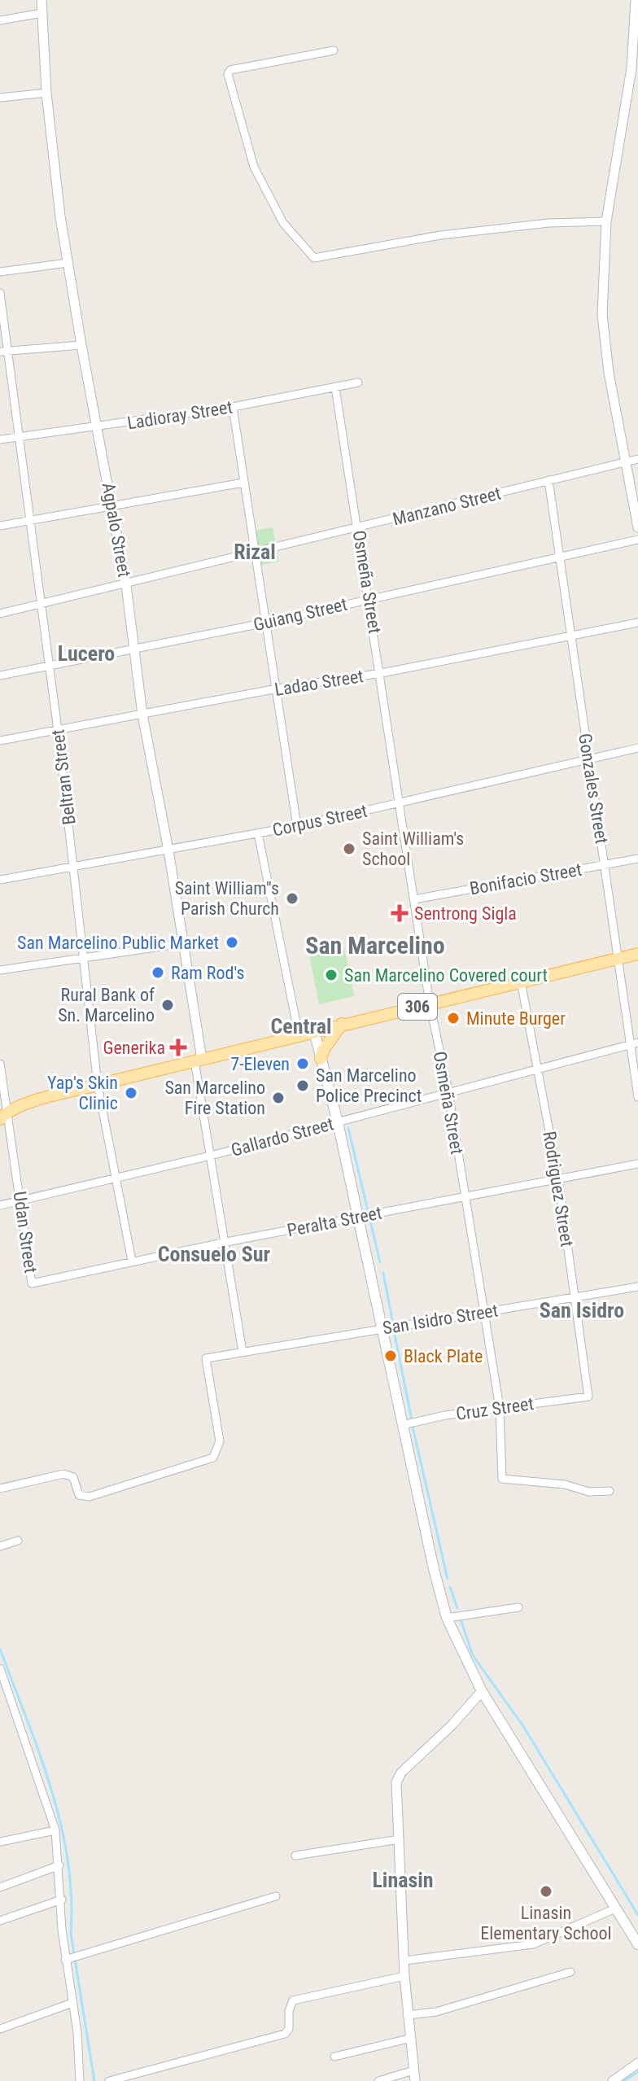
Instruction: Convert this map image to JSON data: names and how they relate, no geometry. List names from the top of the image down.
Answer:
{
  "streets": {
    "main road": ["306"],
    "street": [
      "Ladioray Street",
      "Manzano Street",
      "Agpalo Street",
      "Osmeña Street",
      "Guiang Street",
      "Ladao Street",
      "Beltran Street",
      "Gonzales Street",
      "Corpus Street",
      "Bonifacio Street",
      "Gallardo Street",
      "Rodriguez Street",
      "Peralta Street",
      "Udan Street",
      "San Isidro Street",
      "Cruz Street"
    ]
  },
  "crossings": [
    ["Ladioray Street", "Agpalo Street"],
    ["Ladioray Street", "Osmeña Street"],
    ["Ladioray Street", "Beltran Street"],
    ["Manzano Street", "Agpalo Street"],
    ["Manzano Street", "Osmeña Street"],
    ["Manzano Street", "Beltran Street"],
    ["Manzano Street", "Gonzales Street"],
    ["Agpalo Street", "Guiang Street"],
    ["Agpalo Street", "Ladao Street"],
    ["Agpalo Street", "Corpus Street"],
    ["Agpalo Street", "306"],
    ["Agpalo Street", "Gallardo Street"],
    ["Agpalo Street", "Peralta Street"],
    ["Agpalo Street", "San Isidro Street"],
    ["Osmeña Street", "Guiang Street"],
    ["Osmeña Street", "Ladao Street"],
    ["Osmeña Street", "Corpus Street"],
    ["Osmeña Street", "Bonifacio Street"],
    ["Osmeña Street", "306"],
    ["Osmeña Street", "Gallardo Street"],
    ["Osmeña Street", "Peralta Street"],
    ["Osmeña Street", "San Isidro Street"],
    ["Osmeña Street", "Cruz Street"],
    ["Guiang Street", "Beltran Street"],
    ["Guiang Street", "Gonzales Street"],
    ["Ladao Street", "Beltran Street"],
    ["Ladao Street", "Gonzales Street"],
    ["Beltran Street", "Corpus Street"],
    ["Beltran Street", "306"],
    ["Beltran Street", "Gallardo Street"],
    ["Beltran Street", "Peralta Street"],
    ["Gonzales Street", "Corpus Street"],
    ["Gonzales Street", "Bonifacio Street"],
    ["Gonzales Street", "306"],
    ["Gonzales Street", "Gallardo Street"],
    ["306", "Rodriguez Street"],
    ["306", "Udan Street"],
    ["Gallardo Street", "Rodriguez Street"],
    ["Gallardo Street", "Udan Street"],
    ["Rodriguez Street", "Peralta Street"],
    ["Rodriguez Street", "San Isidro Street"],
    ["Rodriguez Street", "Cruz Street"],
    ["Peralta Street", "Udan Street"]
  ],
  "districts": [
    "Rizal",
    "Lucero",
    "San Marcelino",
    "Central",
    "Consuelo Sur",
    "San Isidro",
    "Linasin"
  ],
  "places": {
    "other": [
      "Saint William's School",
      "Saint William\"s Parish Church",
      "San Marcelino Public Market",
      "Ram Rod's",
      "San Marcelino Covered court",
      "Rural Bank of Sn. Marcelino",
      "Minute Burger",
      "7-Eleven",
      "San Marcelino Police Precinct",
      "Yap's Skin Clinic",
      "San Marcelino Fire Station",
      "Black Plate",
      "Linasin Elementary School"
    ],
    "health": ["Sentrong Sigla", "Generika"]
  }
}
